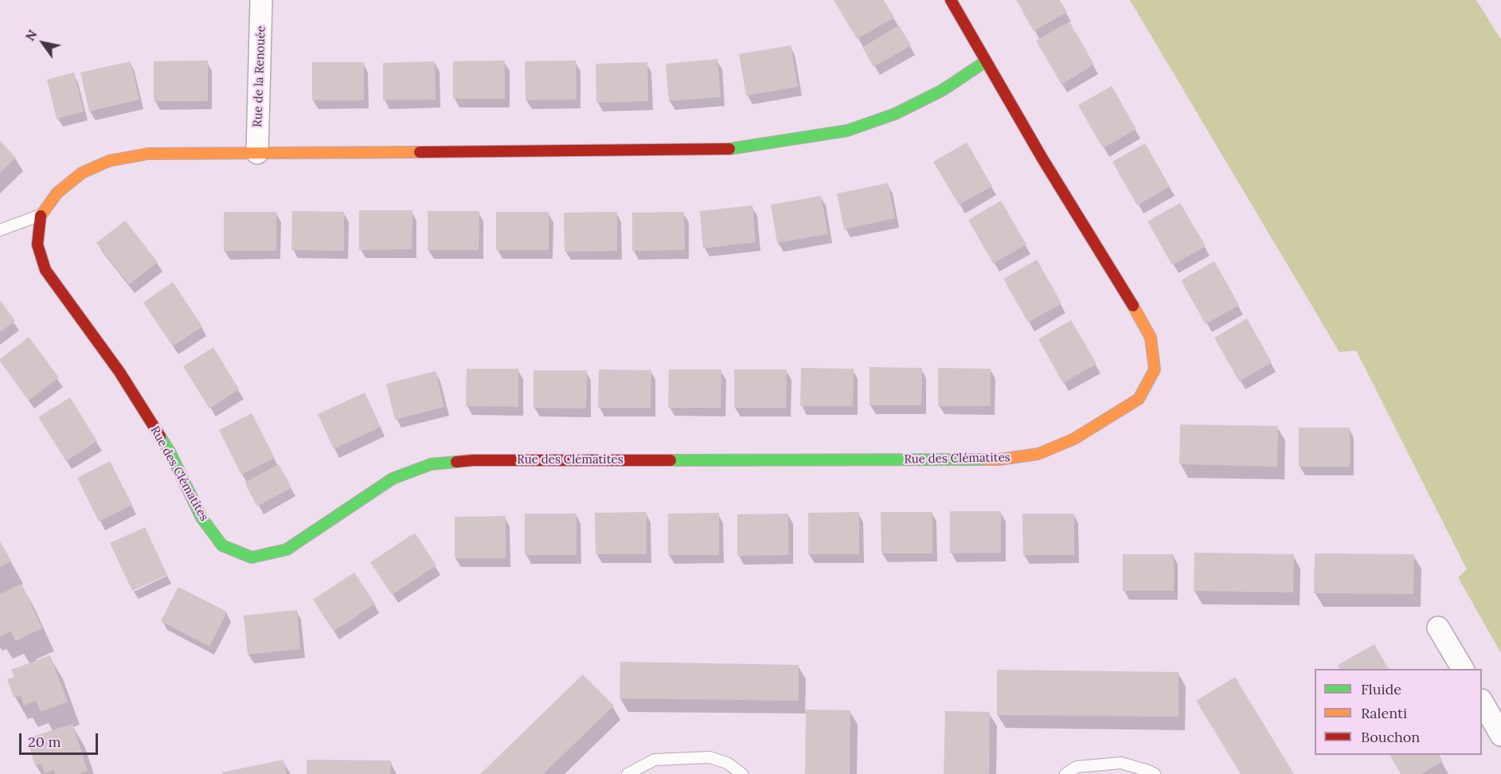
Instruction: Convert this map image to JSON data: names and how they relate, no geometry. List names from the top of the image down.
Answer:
{
  "streets": {
    "street": ["Rue de la Renouée", "Rue des Clématites"]
  },
  "legend": ["Fluide", "Ralenti", "Bouchon"],
  "scale_bar": "20 m",
  "north": "top left"
}
